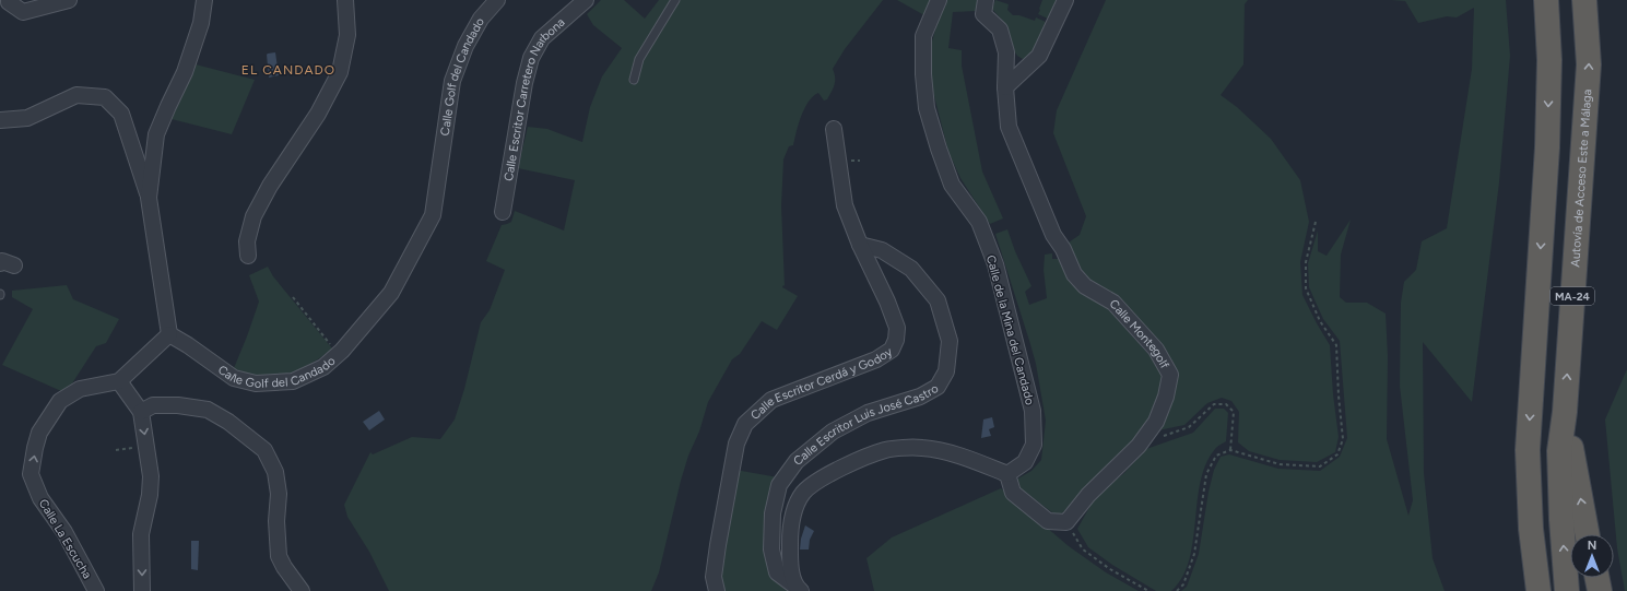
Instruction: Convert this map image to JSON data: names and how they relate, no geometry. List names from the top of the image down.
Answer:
{
  "streets": {
    "highway": ["Autovía de Acceso Este a Málaga", "MA-24"],
    "street": [
      "Calle Golf del Candado",
      "Calle Escritor Carretero Narbona",
      "Calle de la Mina del Candado",
      "Calle Montegolf",
      "Calle Escritor Cerdá y Godoy",
      "Calle Escritor Luis José Castro",
      "Calle La Escucha"
    ]
  },
  "crossings": [
    ["Calle Escritor Cerdá y Godoy", "Calle Escritor Luis José Castro"]
  ],
  "districts": ["EL CANDADO"],
  "north": "top"
}
